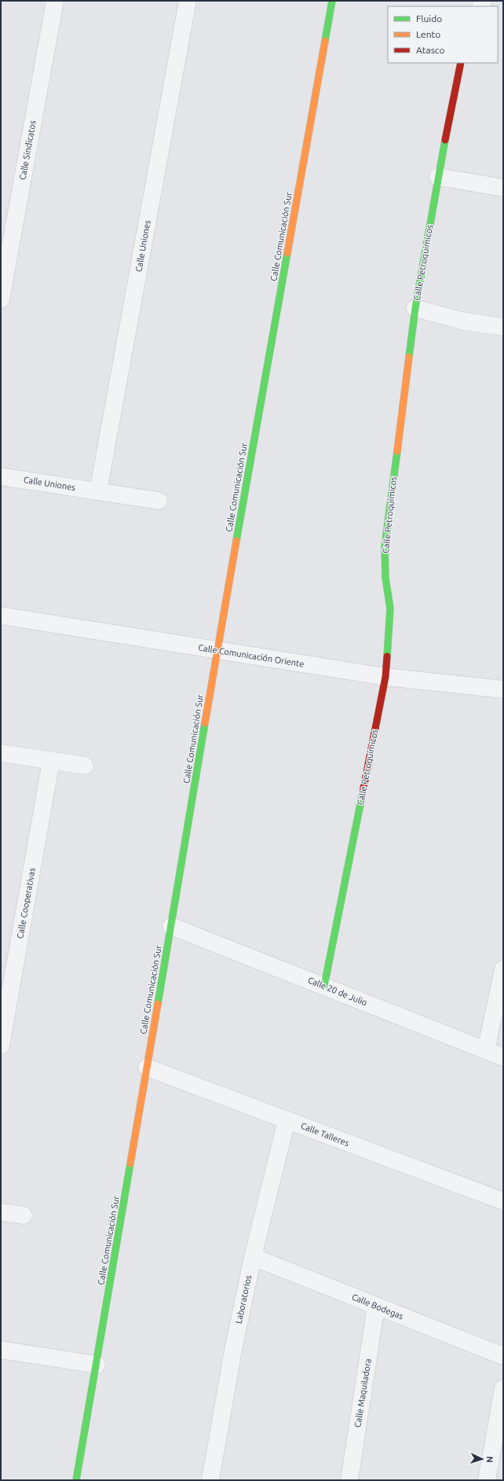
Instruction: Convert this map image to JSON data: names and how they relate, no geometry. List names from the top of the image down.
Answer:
{
  "streets": {
    "street": [
      "Calle Sindicatos",
      "Calle Comunicación Sur",
      "Calle Uniones",
      "Calle Petroquímicos",
      "Calle Comunicación Oriente",
      "Calle Cooperativas",
      "Calle 20 de Julio",
      "Calle Talleres",
      "Laboratorios",
      "Calle Bodegas",
      "Calle Maquiladora"
    ]
  },
  "crossings": [
    ["Calle Comunicación Sur", "Calle Comunicación Oriente"],
    ["Calle Comunicación Sur", "Calle 20 de Julio"],
    ["Calle Comunicación Sur", "Calle Talleres"],
    ["Calle Petroquímicos", "Calle Comunicación Oriente"],
    ["Calle Petroquímicos", "Calle 20 de Julio"],
    ["Calle Talleres", "Laboratorios"],
    ["Laboratorios", "Calle Bodegas"],
    ["Calle Bodegas", "Calle Maquiladora"]
  ],
  "legend": ["Fluido", "Lento", "Atasco"],
  "north": "right"
}
